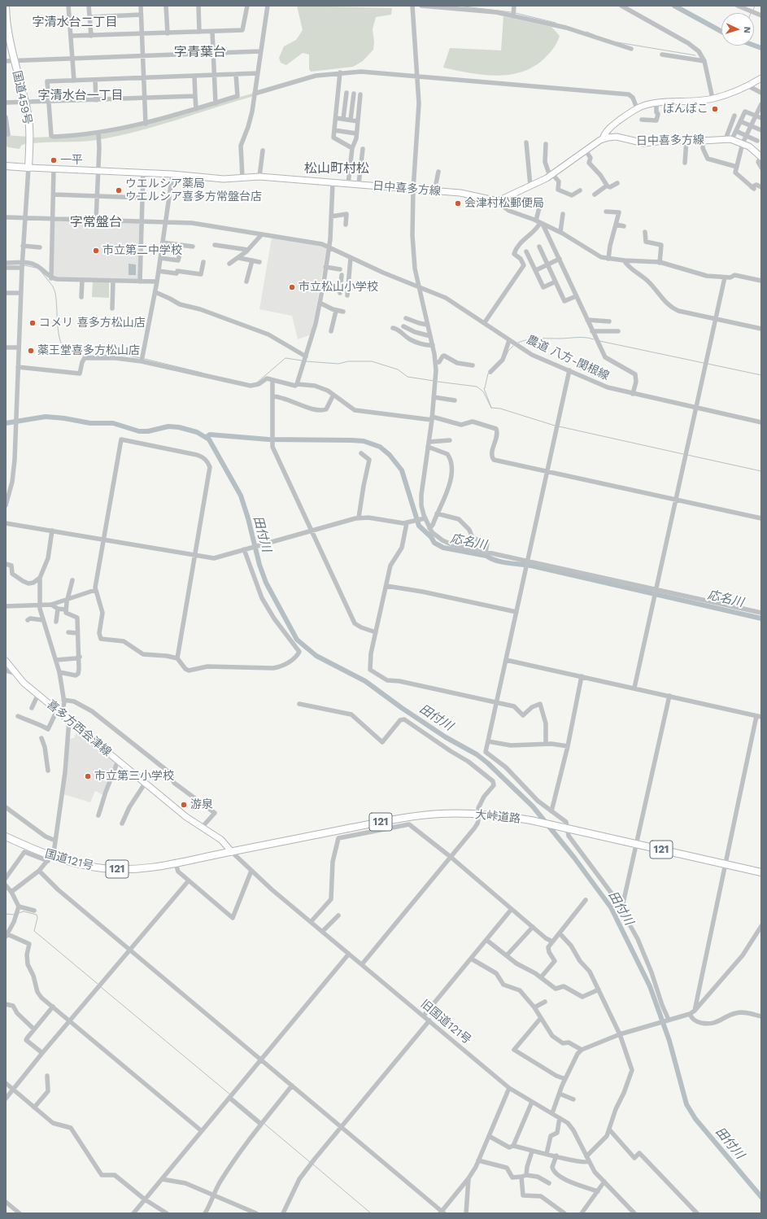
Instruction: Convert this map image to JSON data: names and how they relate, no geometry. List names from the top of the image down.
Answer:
{
  "streets": {
    "highway": [
      "国道459号",
      "大峠道路",
      "121",
      "国道121号"
    ],
    "main road": ["日中喜多方線", "喜多方西会津線"],
    "street": ["農道 八方-関根線", "旧国道121号"]
  },
  "crossings": [
    ["国道459号", "日中喜多方線"],
    ["喜多方西会津線", "大峠道路"],
    ["喜多方西会津線", "国道121号"],
    ["喜多方西会津線", "旧国道121号"],
    ["大峠道路", "国道121号"],
    ["大峠道路", "旧国道121号"],
    ["国道121号", "旧国道121号"]
  ],
  "districts": [
    "字清水台二丁目",
    "字青葉台",
    "字清水台一丁目",
    "松山町村松",
    "字常盤台"
  ],
  "water": ["田付川", "応名川"],
  "places": [
    "ぽんぽこ",
    "一平",
    "ウエルシア薬局 ウエルシア喜多方常盤台店",
    "会津村松郵便局",
    "市立第二中学校",
    "市立松山小学校",
    "コメリ 喜多方松山店",
    "薬王堂喜多方松山店",
    "市立第三小学校",
    "游泉"
  ],
  "north": "right"
}
